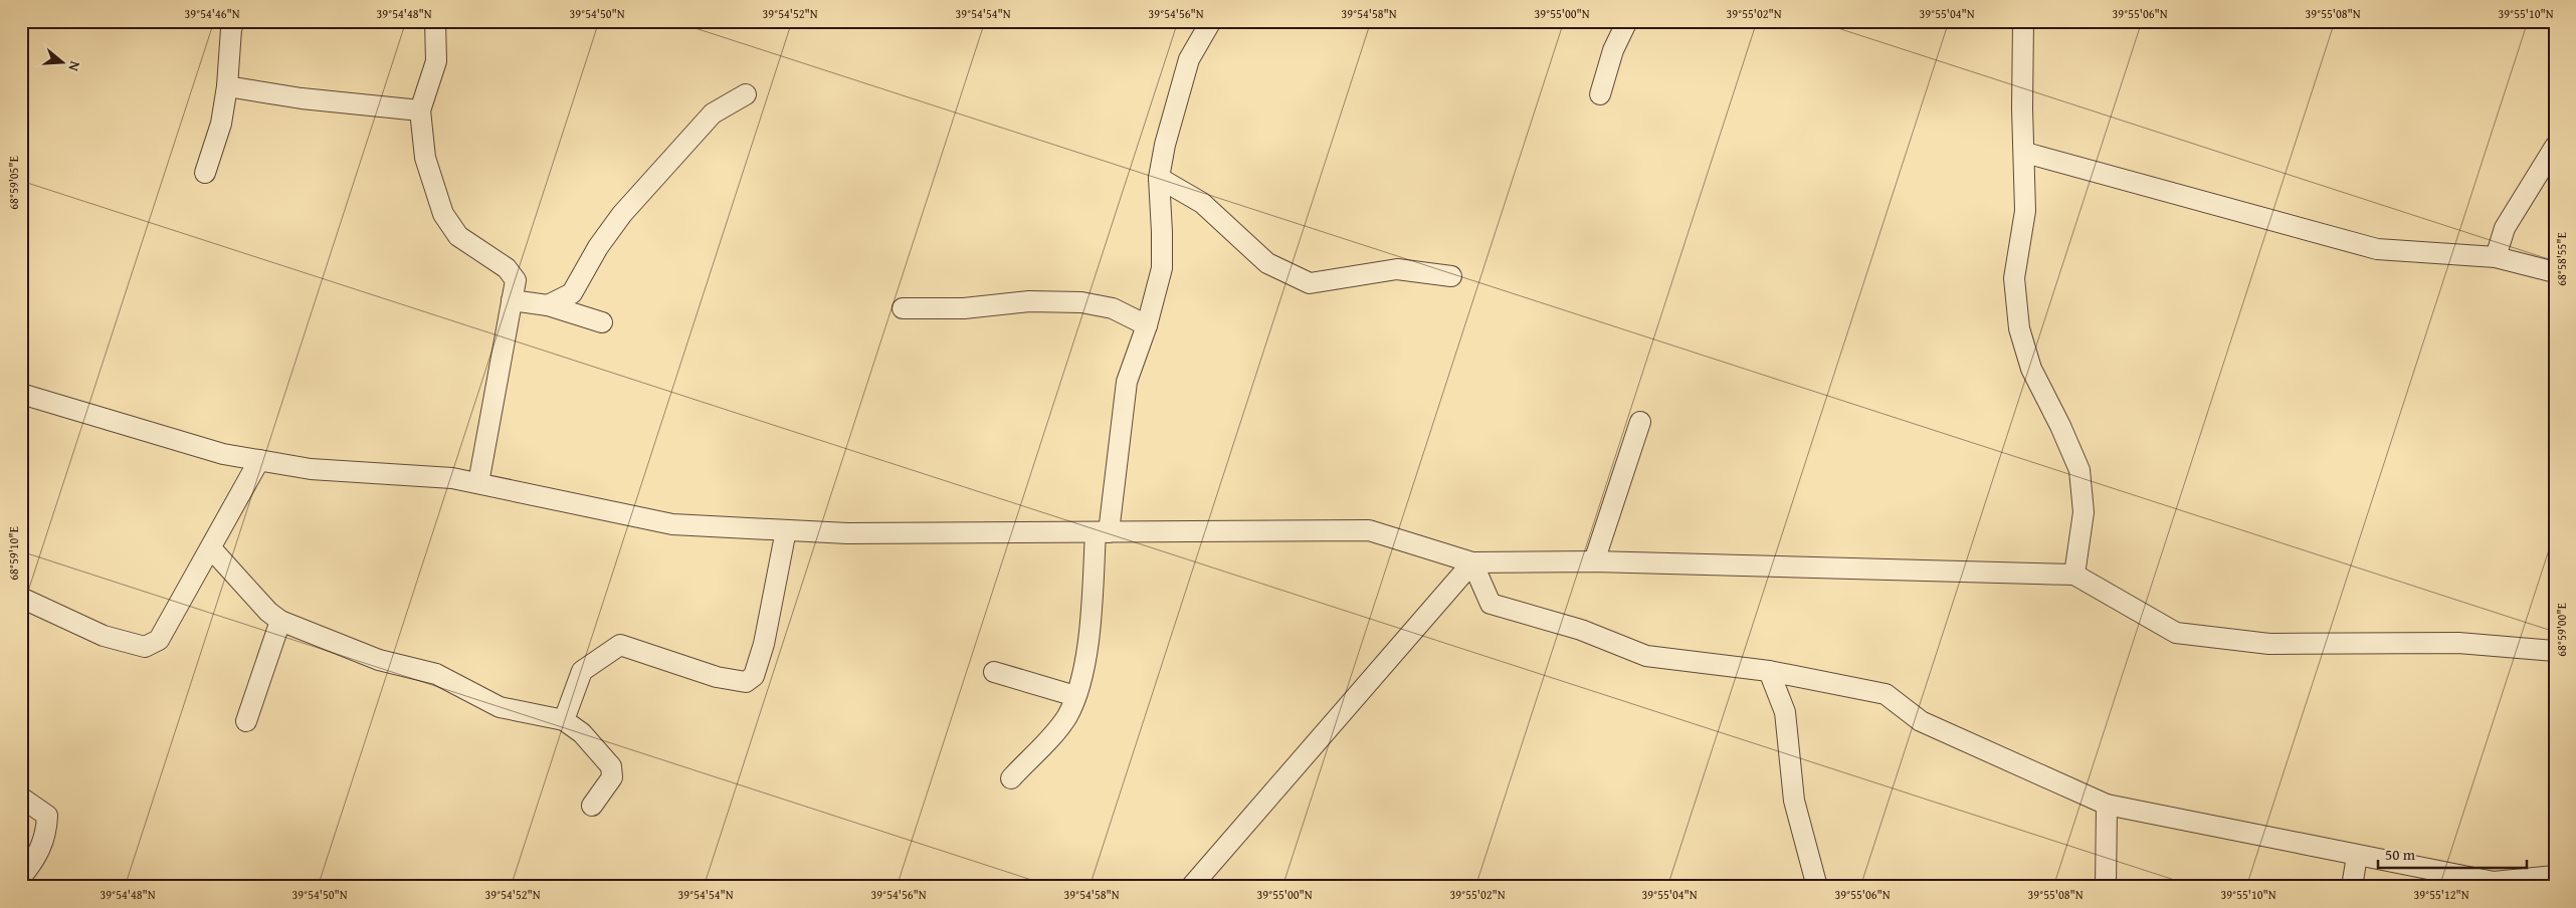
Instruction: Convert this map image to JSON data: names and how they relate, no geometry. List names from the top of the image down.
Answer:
{
  "scale_bar": "50 m",
  "north": "right",
  "coordinates": [
    "39°54'46\"N",
    "39°54'48\"N",
    "39°54'50\"N",
    "39°54'52\"N",
    "39°54'54\"N",
    "39°54'56\"N",
    "39°54'58\"N",
    "39°55'00\"N",
    "39°55'02\"N",
    "39°55'04\"N",
    "39°55'06\"N",
    "39°55'08\"N",
    "39°55'10\"N",
    "68°59'05\"E",
    "68°58'55\"E",
    "68°59'10\"E",
    "68°59'00\"E",
    "39°55'12\"N"
  ]
}
